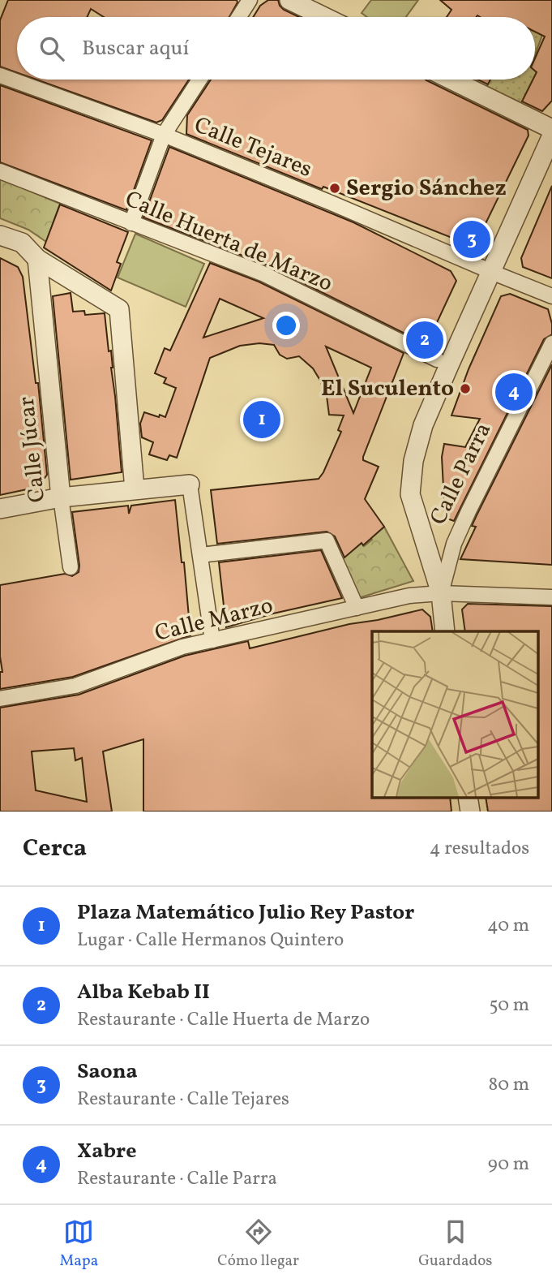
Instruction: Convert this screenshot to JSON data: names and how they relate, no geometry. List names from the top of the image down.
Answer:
{
  "streets": {
    "street": [
      "Calle Tejares",
      "Calle Huerta de Marzo",
      "Calle Júcar",
      "Calle Parra",
      "Calle Marzo"
    ]
  },
  "crossings": [
    ["Calle Parra", "Calle Marzo"]
  ],
  "places": ["Sergio Sánchez", "El Suculento"],
  "page": {
    "search": "Buscar aquí",
    "pins": [
      "3",
      "2",
      "4",
      "1"
    ],
    "heading": ["Cerca", "4 resultados"],
    "list": [
      {
        "mark": "1",
        "name": "Plaza Matemático Julio Rey Pastor",
        "note": "Lugar · Calle Hermanos Quintero",
        "value": "40 m"
      },
      {
        "mark": "2",
        "name": "Alba Kebab II",
        "note": "Restaurante · Calle Huerta de Marzo",
        "value": "50 m"
      },
      {
        "mark": "3",
        "name": "Saona",
        "note": "Restaurante · Calle Tejares",
        "value": "80 m"
      },
      {
        "mark": "4",
        "name": "Xabre",
        "note": "Restaurante · Calle Parra",
        "value": "90 m"
      }
    ],
    "nav": ["Mapa", "Cómo llegar", "Guardados"]
  }
}
